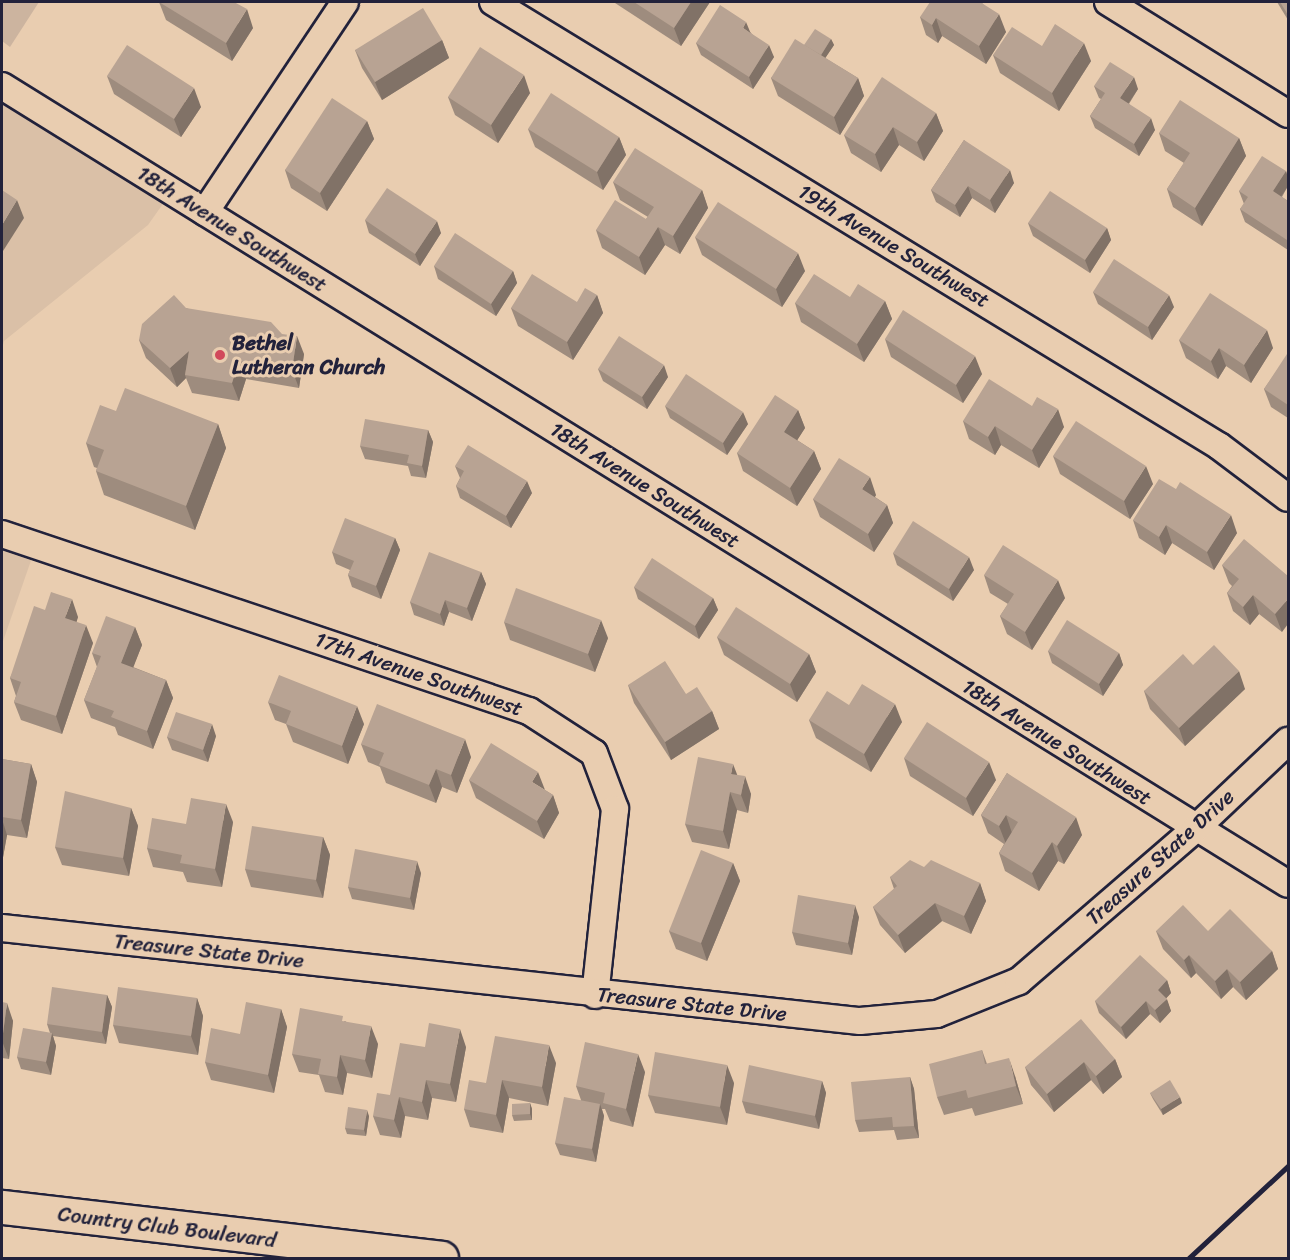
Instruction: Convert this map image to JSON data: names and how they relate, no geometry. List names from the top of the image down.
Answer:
{
  "streets": {
    "highway": ["Country Club Boulevard"],
    "street": [
      "18th Avenue Southwest",
      "19th Avenue Southwest",
      "17th Avenue Southwest",
      "Treasure State Drive"
    ]
  },
  "crossings": [
    ["18th Avenue Southwest", "Treasure State Drive"],
    ["17th Avenue Southwest", "Treasure State Drive"]
  ],
  "places": ["Bethel Lutheran Church"]
}
